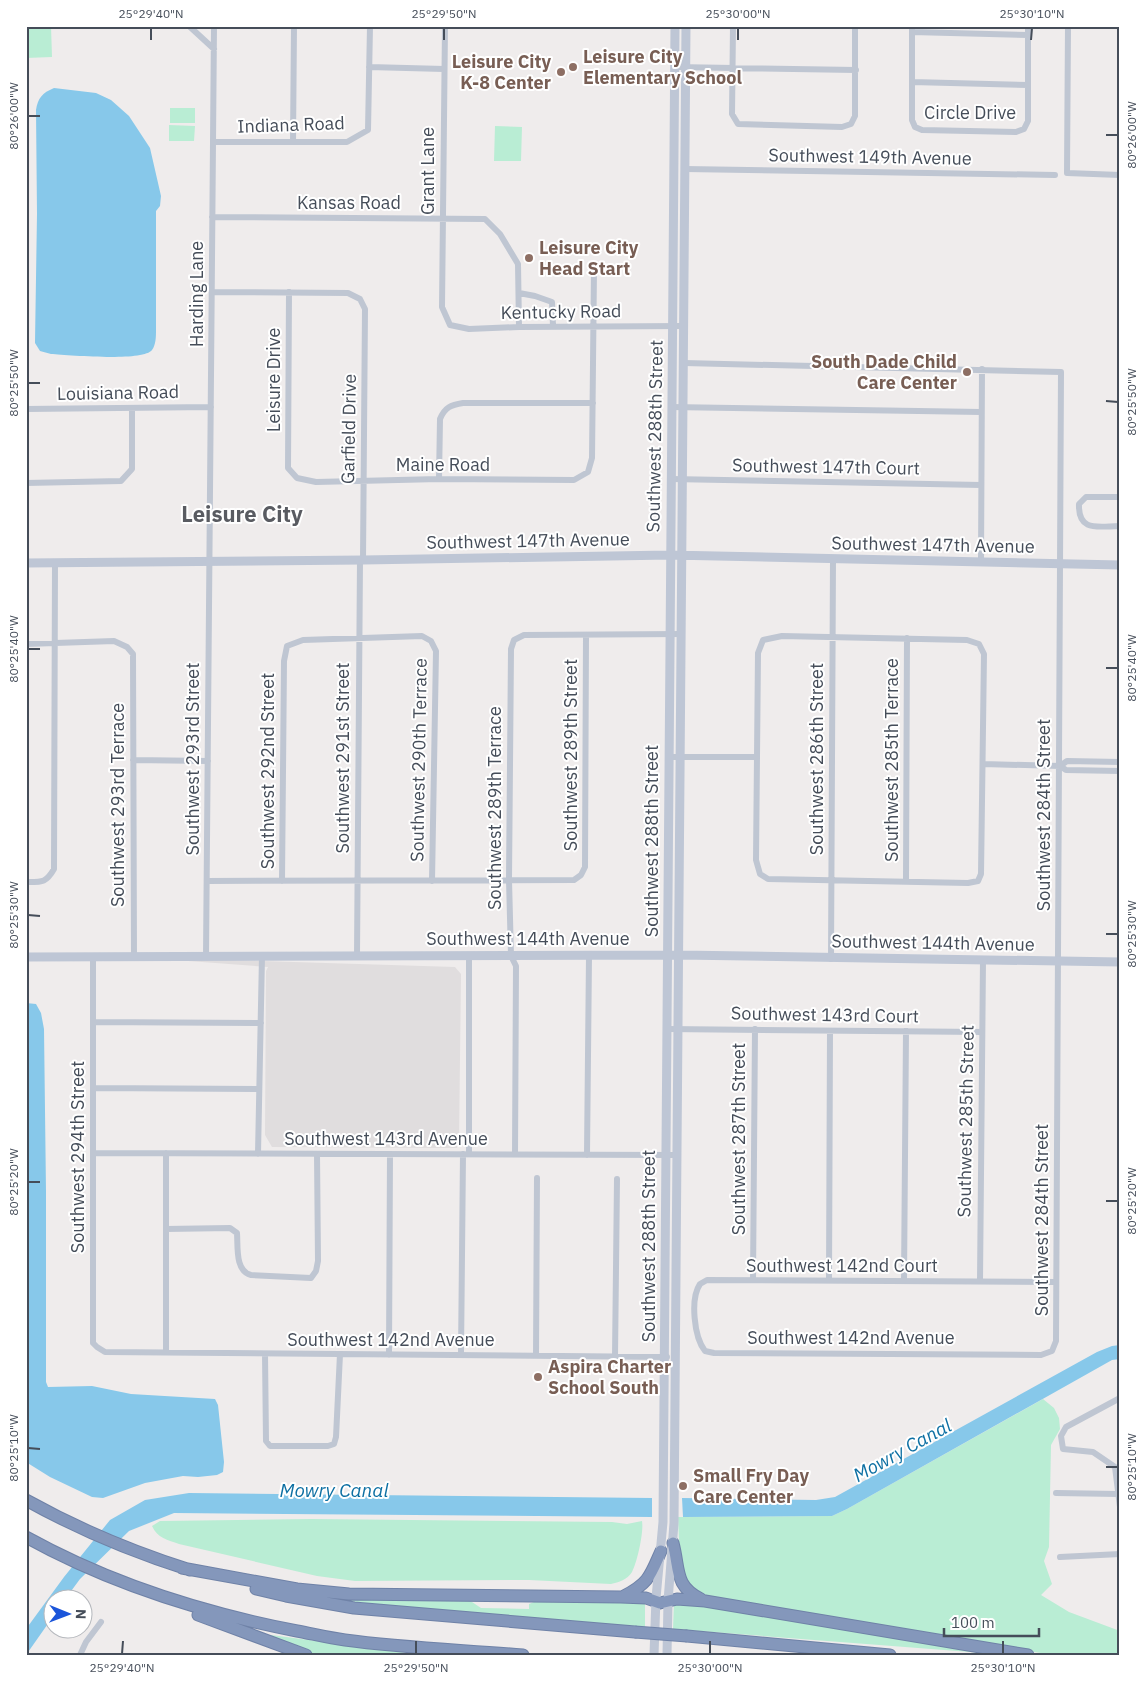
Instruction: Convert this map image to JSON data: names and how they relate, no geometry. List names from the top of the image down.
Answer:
{
  "streets": {
    "main road": ["Southwest 288th Street", "Southwest 147th Avenue", "Southwest 144th Avenue"],
    "street": [
      "Circle Drive",
      "Indiana Road",
      "Southwest 149th Avenue",
      "Grant Lane",
      "Kansas Road",
      "Harding Lane",
      "Kentucky Road",
      "Leisure Drive",
      "Louisiana Road",
      "Garfield Drive",
      "Maine Road",
      "Southwest 147th Court",
      "Southwest 289th Street",
      "Southwest 291st Street",
      "Southwest 293rd Street",
      "Southwest 286th Street",
      "Southwest 290th Terrace",
      "Southwest 285th Terrace",
      "Southwest 292nd Street",
      "Southwest 293rd Terrace",
      "Southwest 289th Terrace",
      "Southwest 284th Street",
      "Southwest 143rd Court",
      "Southwest 285th Street",
      "Southwest 143rd Avenue",
      "Southwest 287th Street",
      "Southwest 294th Street",
      "Southwest 142nd Court",
      "Southwest 142nd Avenue"
    ]
  },
  "crossings": [
    ["Indiana Road", "Harding Lane"],
    ["Southwest 149th Avenue", "Southwest 288th Street"],
    ["Grant Lane", "Kansas Road"],
    ["Grant Lane", "Kentucky Road"],
    ["Kansas Road", "Harding Lane"],
    ["Harding Lane", "Louisiana Road"],
    ["Harding Lane", "Southwest 147th Avenue"],
    ["Harding Lane", "Southwest 293rd Street"],
    ["Kentucky Road", "Southwest 288th Street"],
    ["Leisure Drive", "Garfield Drive"],
    ["Leisure Drive", "Maine Road"],
    ["Garfield Drive", "Maine Road"],
    ["Garfield Drive", "Southwest 147th Avenue"],
    ["Garfield Drive", "Southwest 291st Street"],
    ["Southwest 288th Street", "Southwest 147th Court"],
    ["Southwest 288th Street", "Southwest 147th Avenue"],
    ["Southwest 288th Street", "Southwest 144th Avenue"],
    ["Southwest 288th Street", "Southwest 143rd Court"],
    ["Southwest 288th Street", "Southwest 143rd Avenue"],
    ["Southwest 288th Street", "Southwest 142nd Avenue"],
    ["Southwest 147th Avenue", "Southwest 291st Street"],
    ["Southwest 147th Avenue", "Southwest 293rd Street"],
    ["Southwest 147th Avenue", "Southwest 286th Street"],
    ["Southwest 147th Avenue", "Southwest 284th Street"],
    ["Southwest 289th Street", "Southwest 289th Terrace"],
    ["Southwest 291st Street", "Southwest 290th Terrace"],
    ["Southwest 291st Street", "Southwest 292nd Street"],
    ["Southwest 291st Street", "Southwest 144th Avenue"],
    ["Southwest 293rd Street", "Southwest 144th Avenue"],
    ["Southwest 286th Street", "Southwest 144th Avenue"],
    ["Southwest 290th Terrace", "Southwest 292nd Street"],
    ["Southwest 293rd Terrace", "Southwest 144th Avenue"],
    ["Southwest 289th Terrace", "Southwest 144th Avenue"],
    ["Southwest 289th Terrace", "Southwest 143rd Avenue"],
    ["Southwest 284th Street", "Southwest 144th Avenue"],
    ["Southwest 284th Street", "Southwest 142nd Court"],
    ["Southwest 284th Street", "Southwest 142nd Avenue"],
    ["Southwest 144th Avenue", "Southwest 285th Street"],
    ["Southwest 144th Avenue", "Southwest 294th Street"],
    ["Southwest 143rd Court", "Southwest 285th Street"],
    ["Southwest 143rd Court", "Southwest 287th Street"],
    ["Southwest 285th Street", "Southwest 142nd Court"],
    ["Southwest 143rd Avenue", "Southwest 294th Street"],
    ["Southwest 287th Street", "Southwest 142nd Court"],
    ["Southwest 294th Street", "Southwest 142nd Avenue"],
    ["Southwest 142nd Court", "Southwest 142nd Avenue"]
  ],
  "districts": ["Leisure City"],
  "water": ["Mowry Canal"],
  "places": [
    "Leisure City Elementary School",
    "Leisure City K-8 Center",
    "Leisure City Head Start",
    "South Dade Child Care Center",
    "Aspira Charter School South",
    "Small Fry Day Care Center"
  ],
  "scale_bar": "100 m",
  "north": "right",
  "coordinates": [
    "25°29'40\"N",
    "25°29'50\"N",
    "25°30'00\"N",
    "25°30'10\"N",
    "80°26'00\"W",
    "80°25'50\"W",
    "80°25'40\"W",
    "80°25'30\"W",
    "80°25'20\"W",
    "80°25'10\"W"
  ]
}
